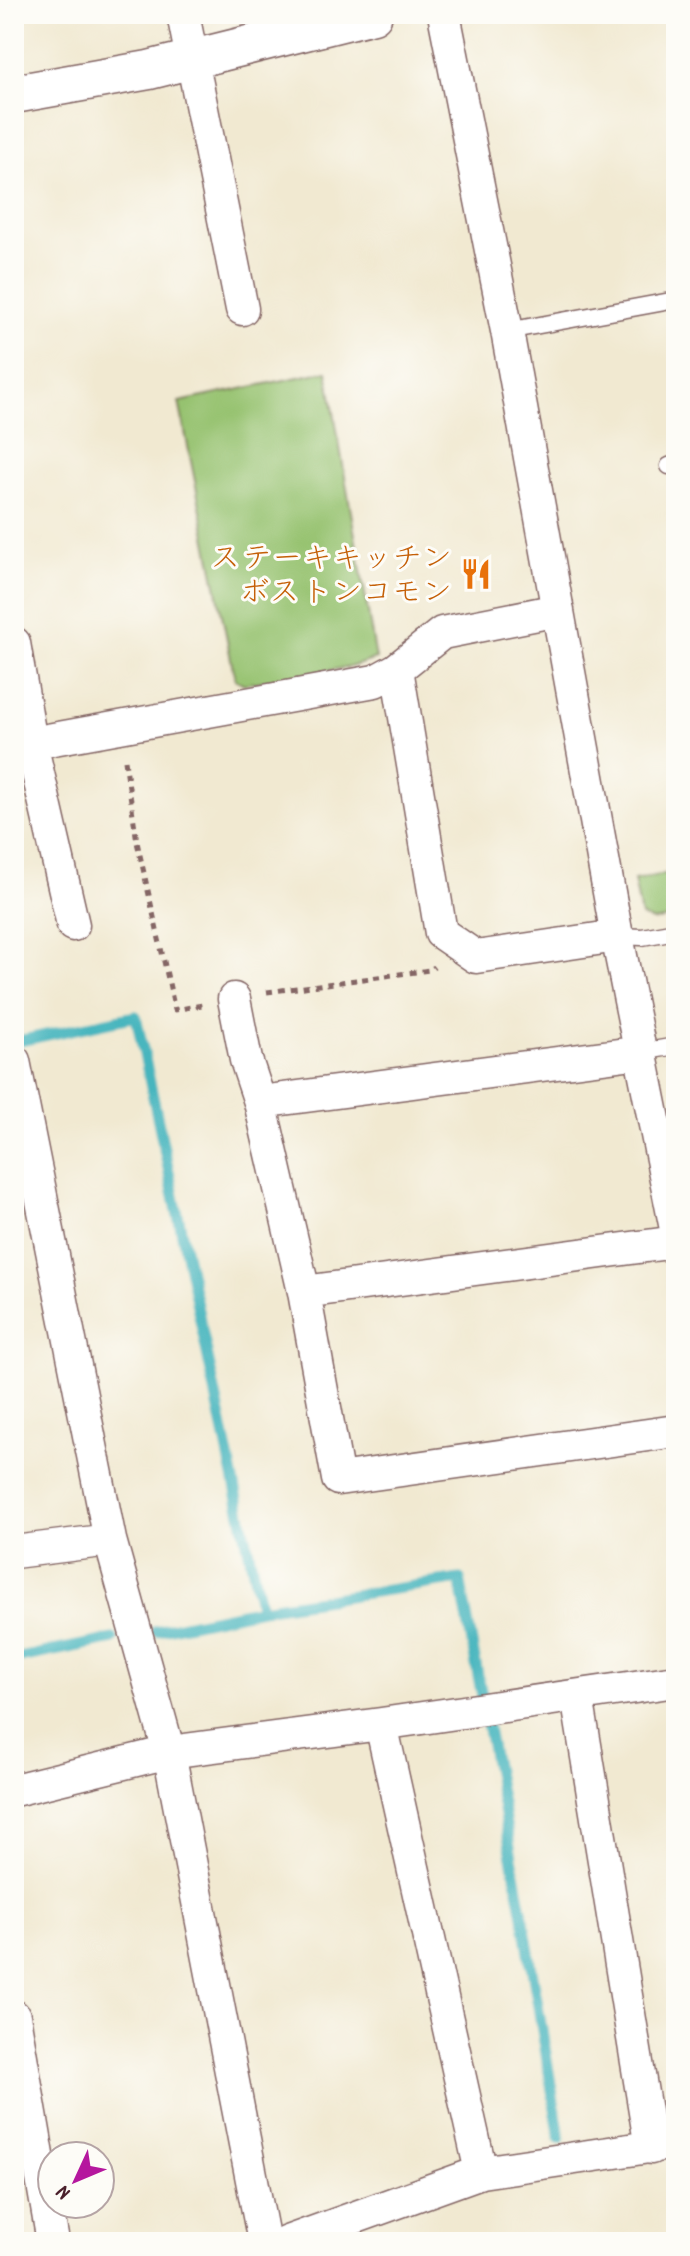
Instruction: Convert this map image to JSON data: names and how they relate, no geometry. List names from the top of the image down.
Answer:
{
  "places": {
    "restaurant": ["ステーキキッチン ボストンコモン"]
  },
  "north": "bottom left"
}
